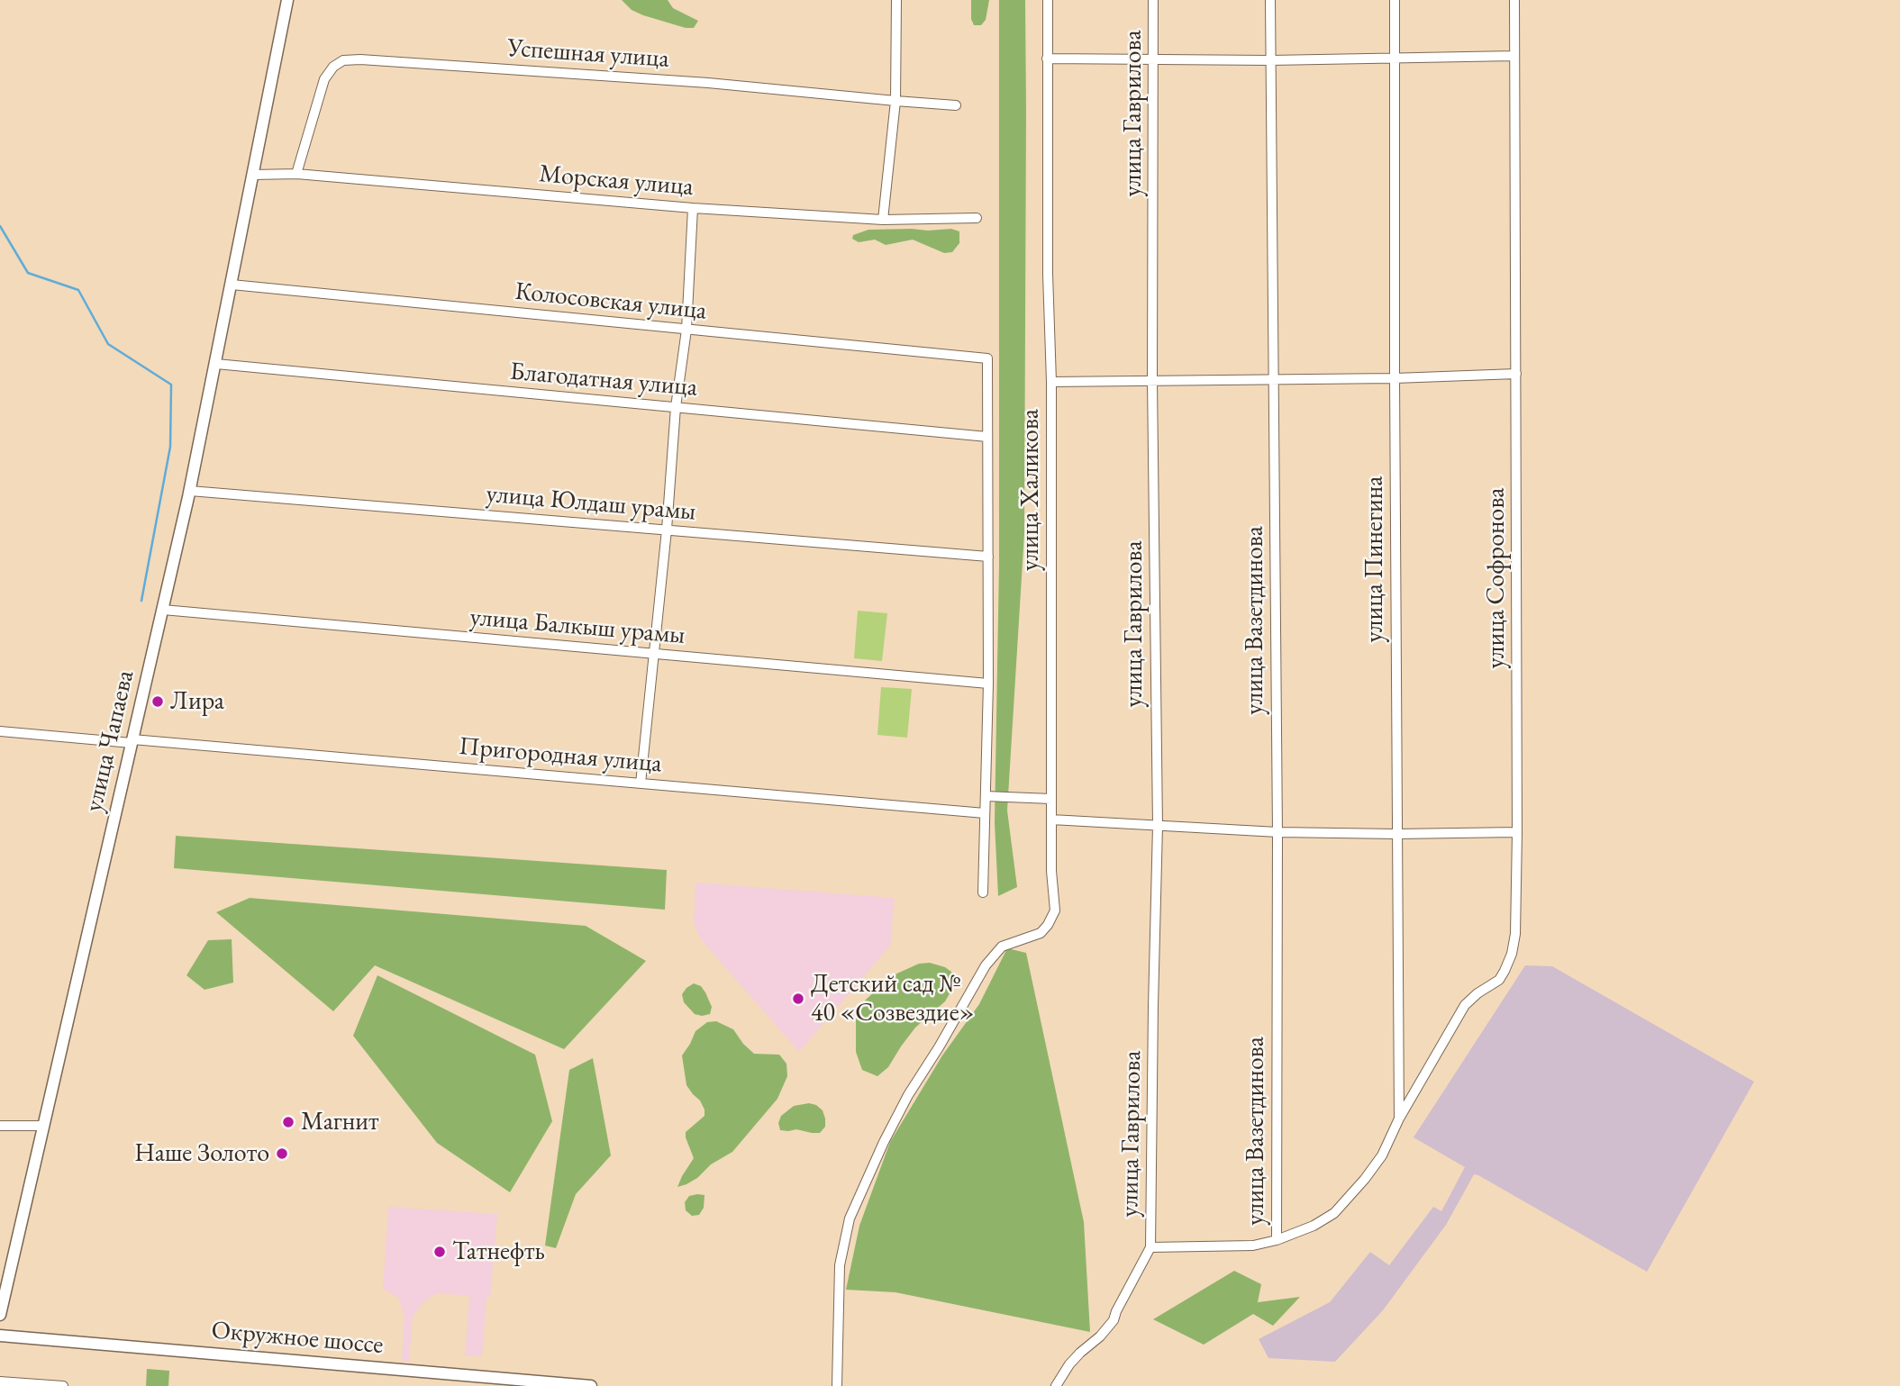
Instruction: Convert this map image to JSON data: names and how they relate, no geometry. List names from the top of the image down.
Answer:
{
  "streets": {
    "street": [
      "Успешная улица",
      "улица Гаврилова",
      "Морская улица",
      "Колосовская улица",
      "Благодатная улица",
      "улица Халикова",
      "улица Юлдаш урамы",
      "улица Пинегина",
      "улица Софронова",
      "улица Вазетдинова",
      "улица Балкыш урамы",
      "улица Чапаева",
      "Пригородная улица",
      "Окружное шоссе"
    ]
  },
  "crossings": [
    ["Успешная улица", "Морская улица"],
    ["улица Гаврилова", "улица Софронова"],
    ["Морская улица", "улица Чапаева"],
    ["Колосовская улица", "Благодатная улица"],
    ["Колосовская улица", "улица Чапаева"],
    ["Благодатная улица", "улица Чапаева"],
    ["улица Юлдаш урамы", "улица Чапаева"],
    ["улица Пинегина", "улица Софронова"],
    ["улица Софронова", "улица Вазетдинова"],
    ["улица Балкыш урамы", "улица Чапаева"],
    ["улица Чапаева", "Пригородная улица"]
  ],
  "places": [
    "Лира",
    "Детский сад № 40 «Созвездие»",
    "Магнит",
    "Наше Золото",
    "Татнефть"
  ]
}
